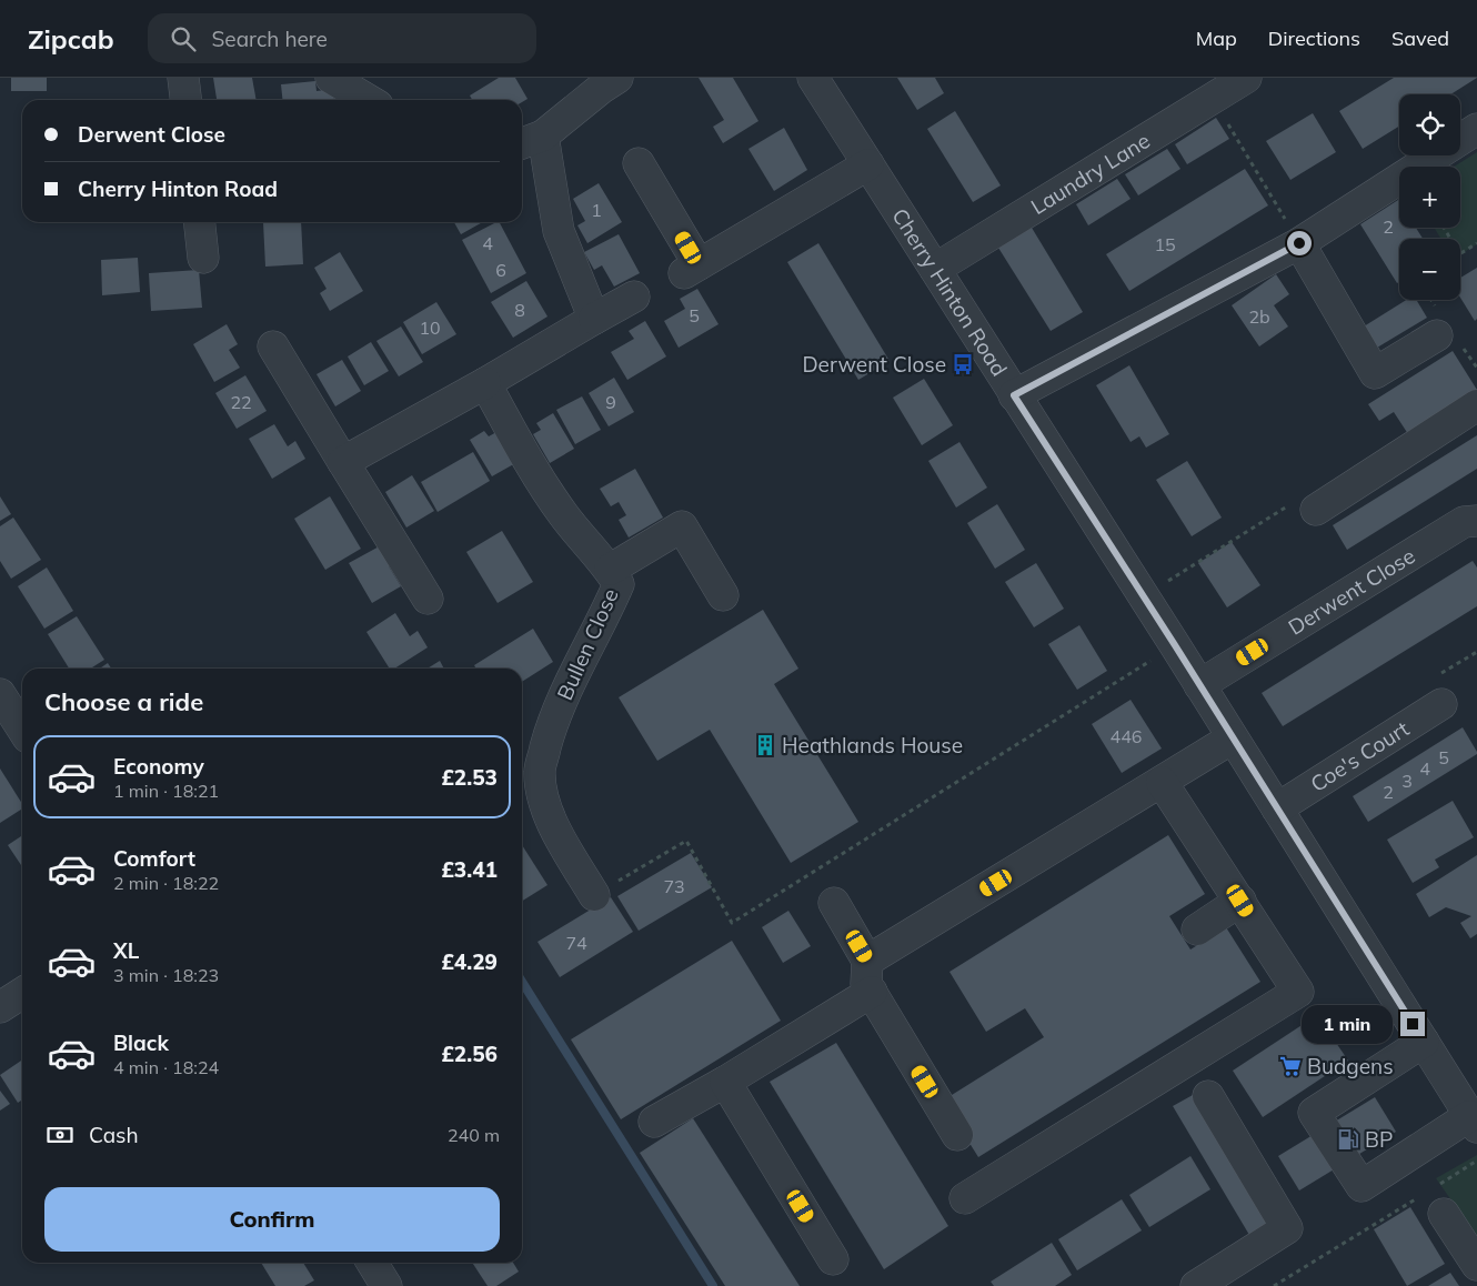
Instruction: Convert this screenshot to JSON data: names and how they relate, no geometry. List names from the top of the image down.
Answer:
{
  "streets": {
    "street": [
      "Laundry Lane",
      "Cherry Hinton Road",
      "Derwent Close",
      "Bullen Close",
      "Coe's Court"
    ]
  },
  "crossings": [
    ["Laundry Lane", "Cherry Hinton Road"],
    ["Cherry Hinton Road", "Derwent Close"],
    ["Cherry Hinton Road", "Coe's Court"]
  ],
  "places": {
    "bus stop": ["Derwent Close"],
    "building": ["Heathlands House"],
    "supermarket": ["Budgens"],
    "fuel station": ["BP"]
  },
  "house_numbers": [
    "1",
    "2",
    "4",
    "15",
    "6",
    "8",
    "5",
    "2b",
    "10",
    "22",
    "9",
    "446",
    "5",
    "4",
    "3",
    "2",
    "73",
    "74"
  ],
  "page": {
    "header": "Zipcab",
    "search": "Search here",
    "nav": ["Map", "Directions", "Saved"],
    "map_buttons": ["+", "−"],
    "banner": ["Derwent Close", "Cherry Hinton Road"],
    "heading": "Choose a ride",
    "list": [
      {
        "name": "Economy",
        "note": "1 min · 18:21",
        "value": "£2.53"
      },
      {
        "name": "Comfort",
        "note": "2 min · 18:22",
        "value": "£3.41"
      },
      {
        "name": "XL",
        "note": "3 min · 18:23",
        "value": "£4.29"
      },
      {
        "name": "Black",
        "note": "4 min · 18:24",
        "value": "£2.56"
      }
    ],
    "bubble": "1 min",
    "pay": ["Cash", "240 m"],
    "buttons": "Confirm"
  }
}
